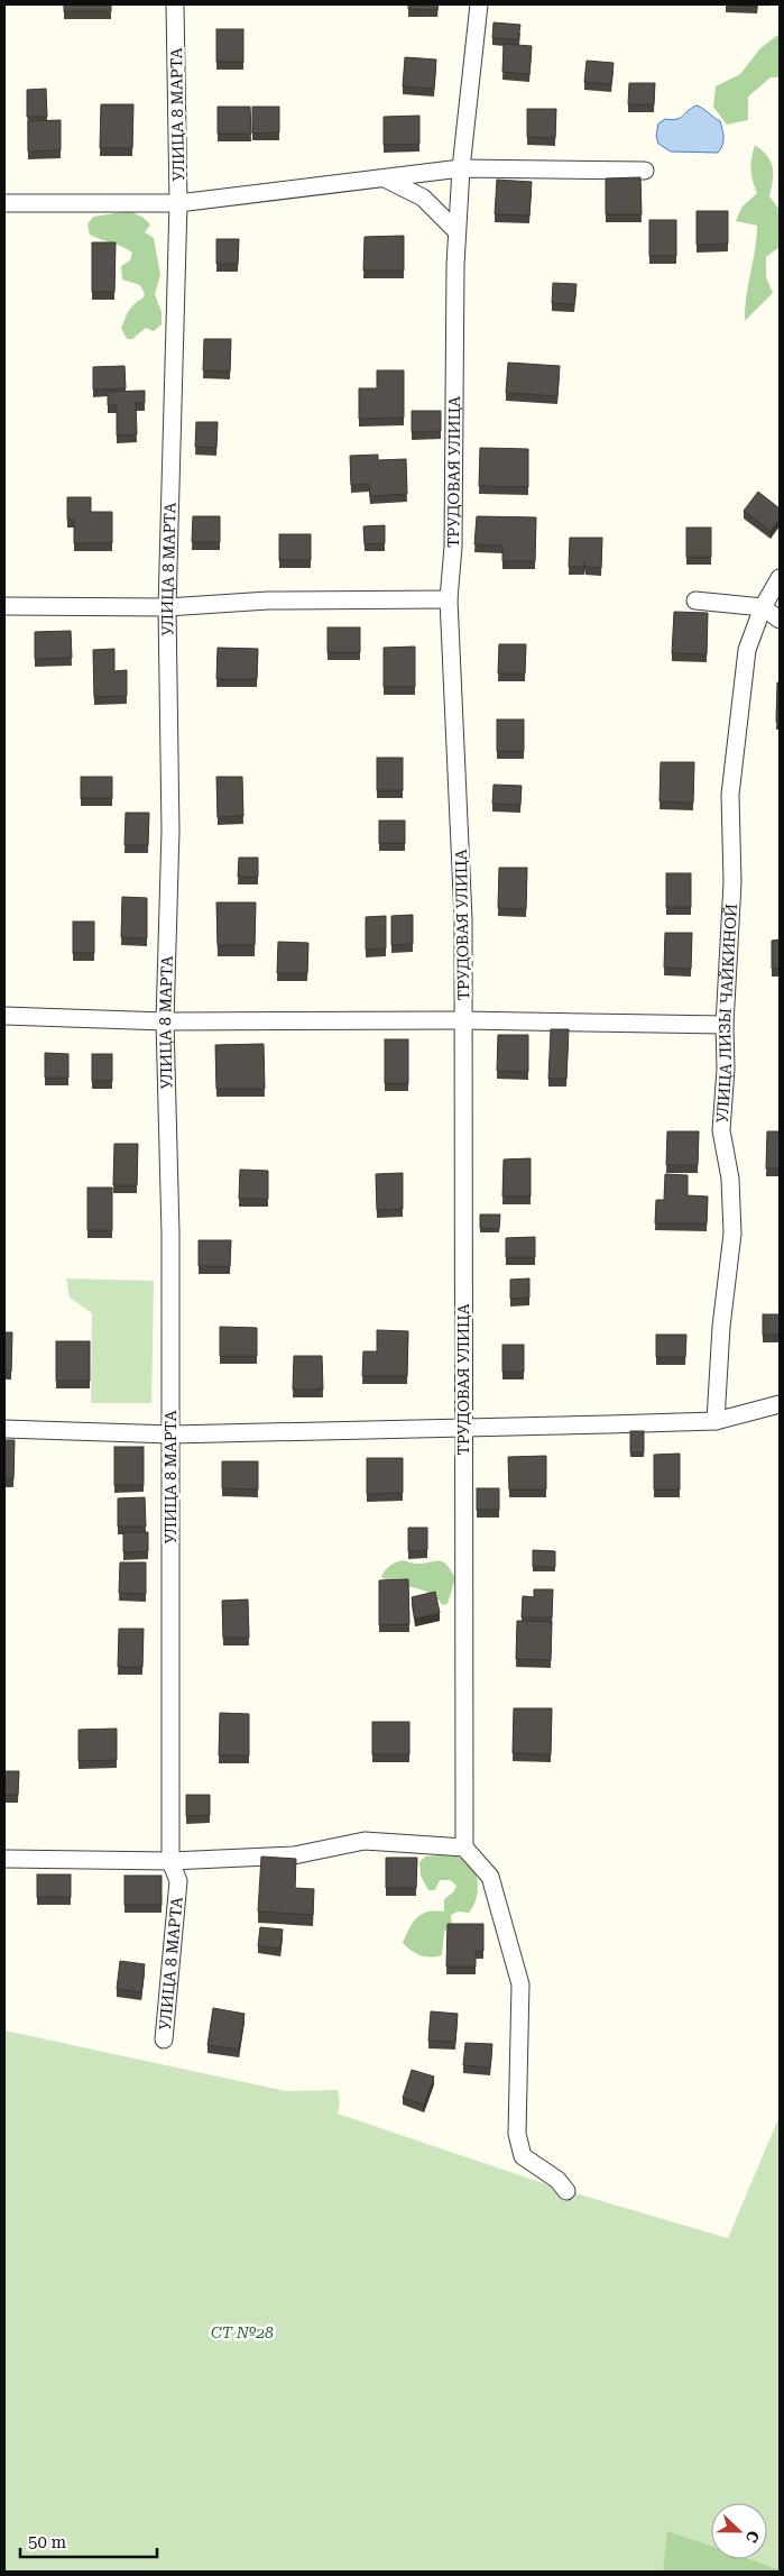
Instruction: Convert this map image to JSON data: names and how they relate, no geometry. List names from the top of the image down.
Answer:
{
  "streets": {
    "street": ["УЛИЦА 8 МАРТА", "ТРУДОВАЯ УЛИЦА", "УЛИЦА ЛИЗЫ ЧАЙКИНОЙ"]
  },
  "parks": ["СТ №28"],
  "scale_bar": "50 m",
  "north": "right"
}
